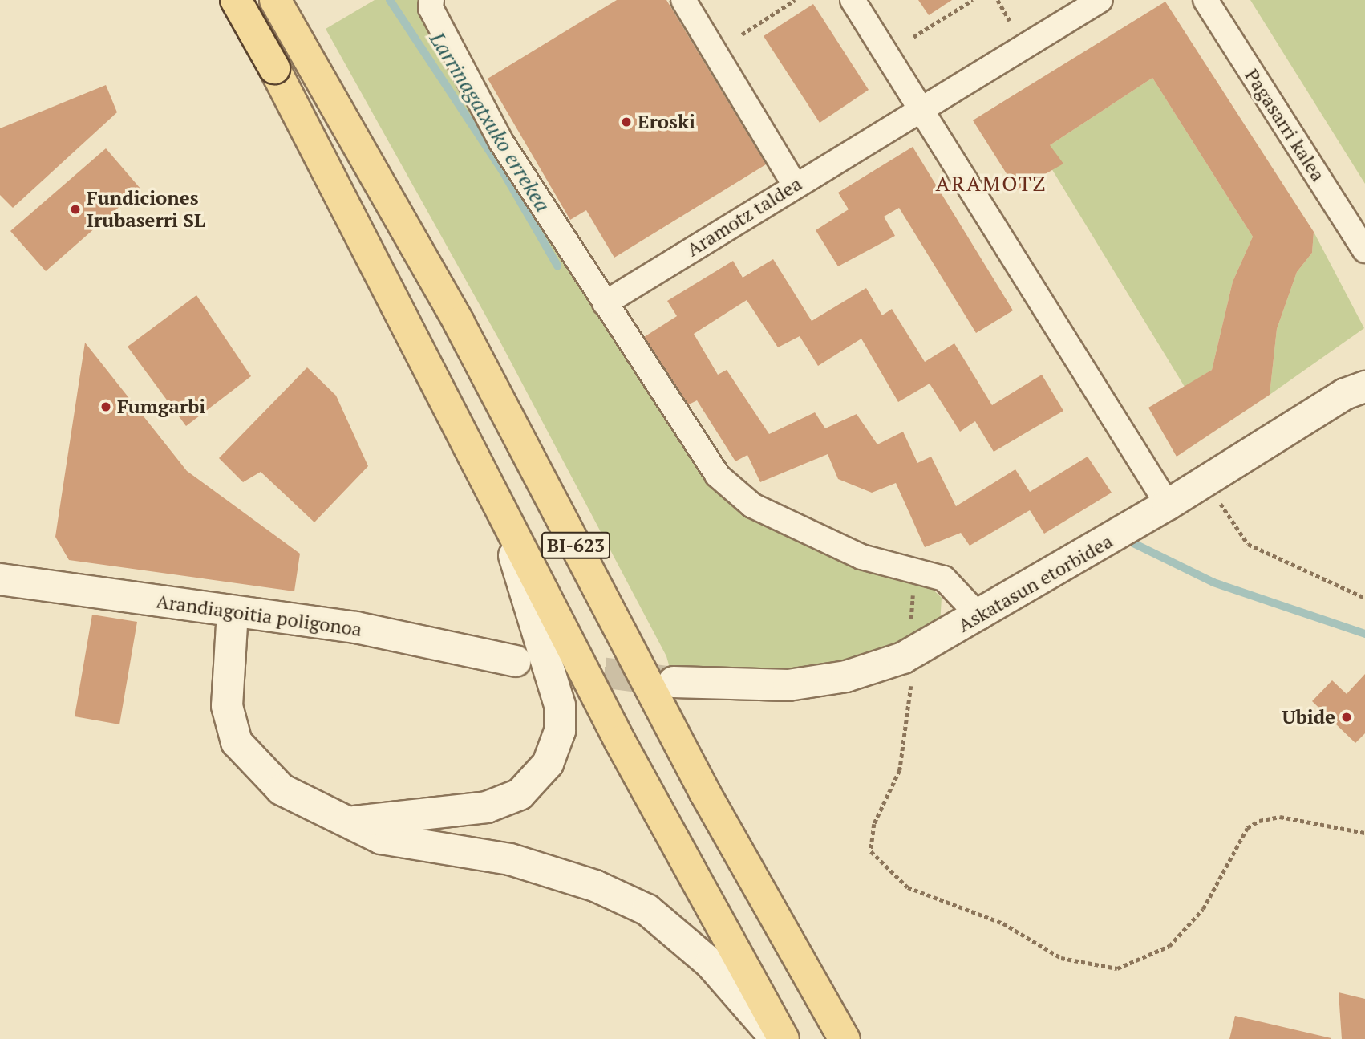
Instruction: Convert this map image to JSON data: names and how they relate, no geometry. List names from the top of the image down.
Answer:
{
  "streets": {
    "main road": ["BI-623"],
    "street": [
      "Pagasarri kalea",
      "Aramotz taldea",
      "Askatasun etorbidea",
      "Arandiagoitia poligonoa"
    ]
  },
  "districts": ["ARAMOTZ"],
  "water": ["Larrinagatxuko errekea"],
  "places": [
    "Eroski",
    "Fundiciones Irubaserri SL",
    "Fumgarbi",
    "Ubide"
  ]
}
